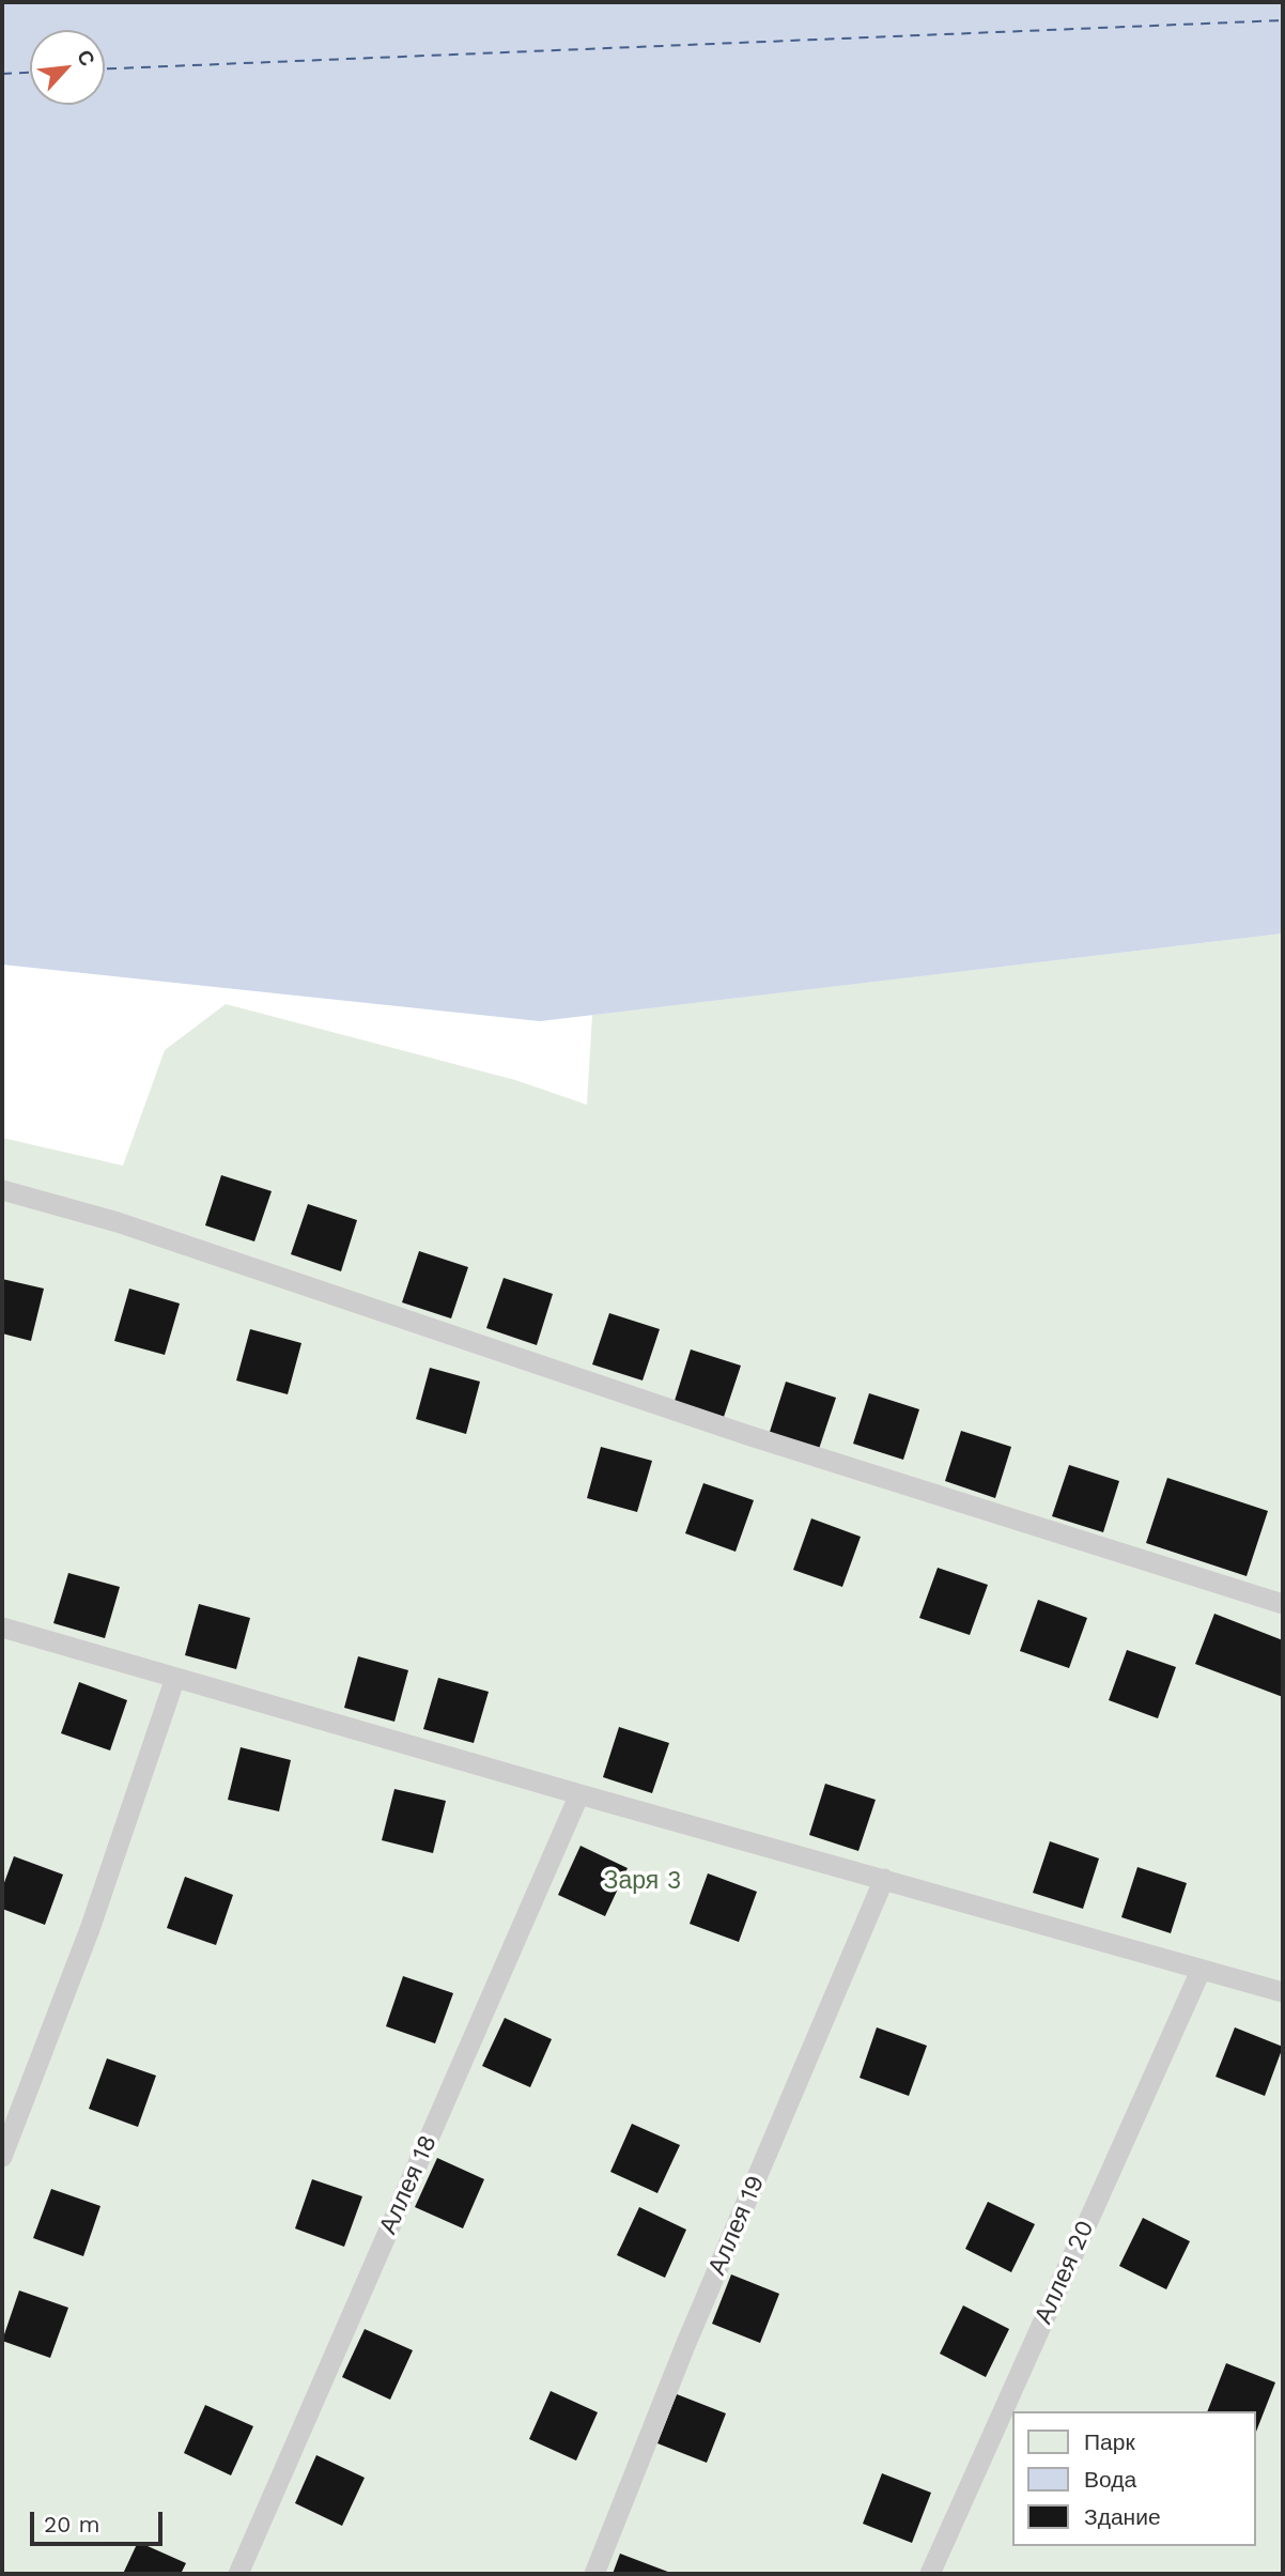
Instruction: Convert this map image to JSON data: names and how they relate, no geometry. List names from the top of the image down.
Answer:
{
  "streets": {
    "lane": ["Аллея 18", "Аллея 19", "Аллея 20"]
  },
  "parks": ["Заря 3"],
  "legend": ["Парк", "Вода", "Здание"],
  "scale_bar": "20 m",
  "north": "top right"
}
